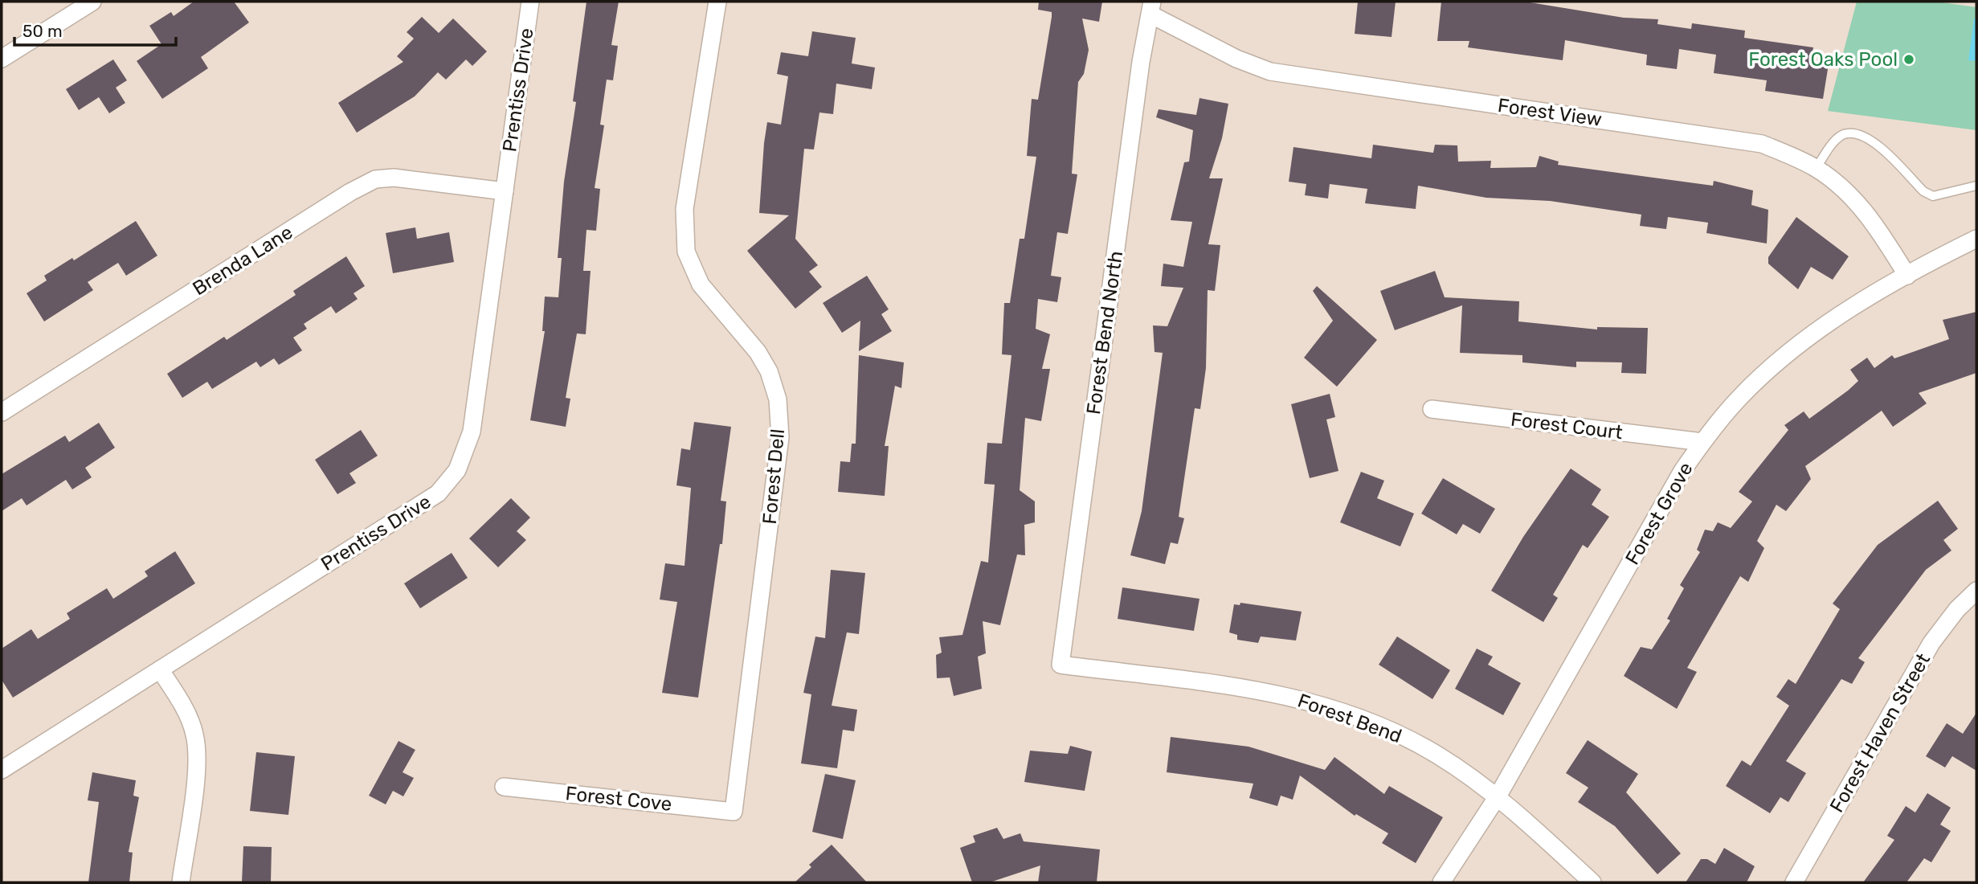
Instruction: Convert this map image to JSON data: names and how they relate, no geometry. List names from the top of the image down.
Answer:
{
  "streets": {
    "street": [
      "Prentiss Drive",
      "Forest View",
      "Brenda Lane",
      "Forest Bend North",
      "Forest Court",
      "Forest Dell",
      "Forest Grove",
      "Forest Bend",
      "Forest Haven Street",
      "Forest Cove"
    ]
  },
  "crossings": [
    ["Prentiss Drive", "Brenda Lane"],
    ["Forest View", "Forest Bend North"],
    ["Forest View", "Forest Grove"],
    ["Forest Bend North", "Forest Bend"],
    ["Forest Court", "Forest Grove"],
    ["Forest Dell", "Forest Cove"],
    ["Forest Grove", "Forest Bend"]
  ],
  "places": ["Forest Oaks Pool"],
  "scale_bar": "50 m"
}
